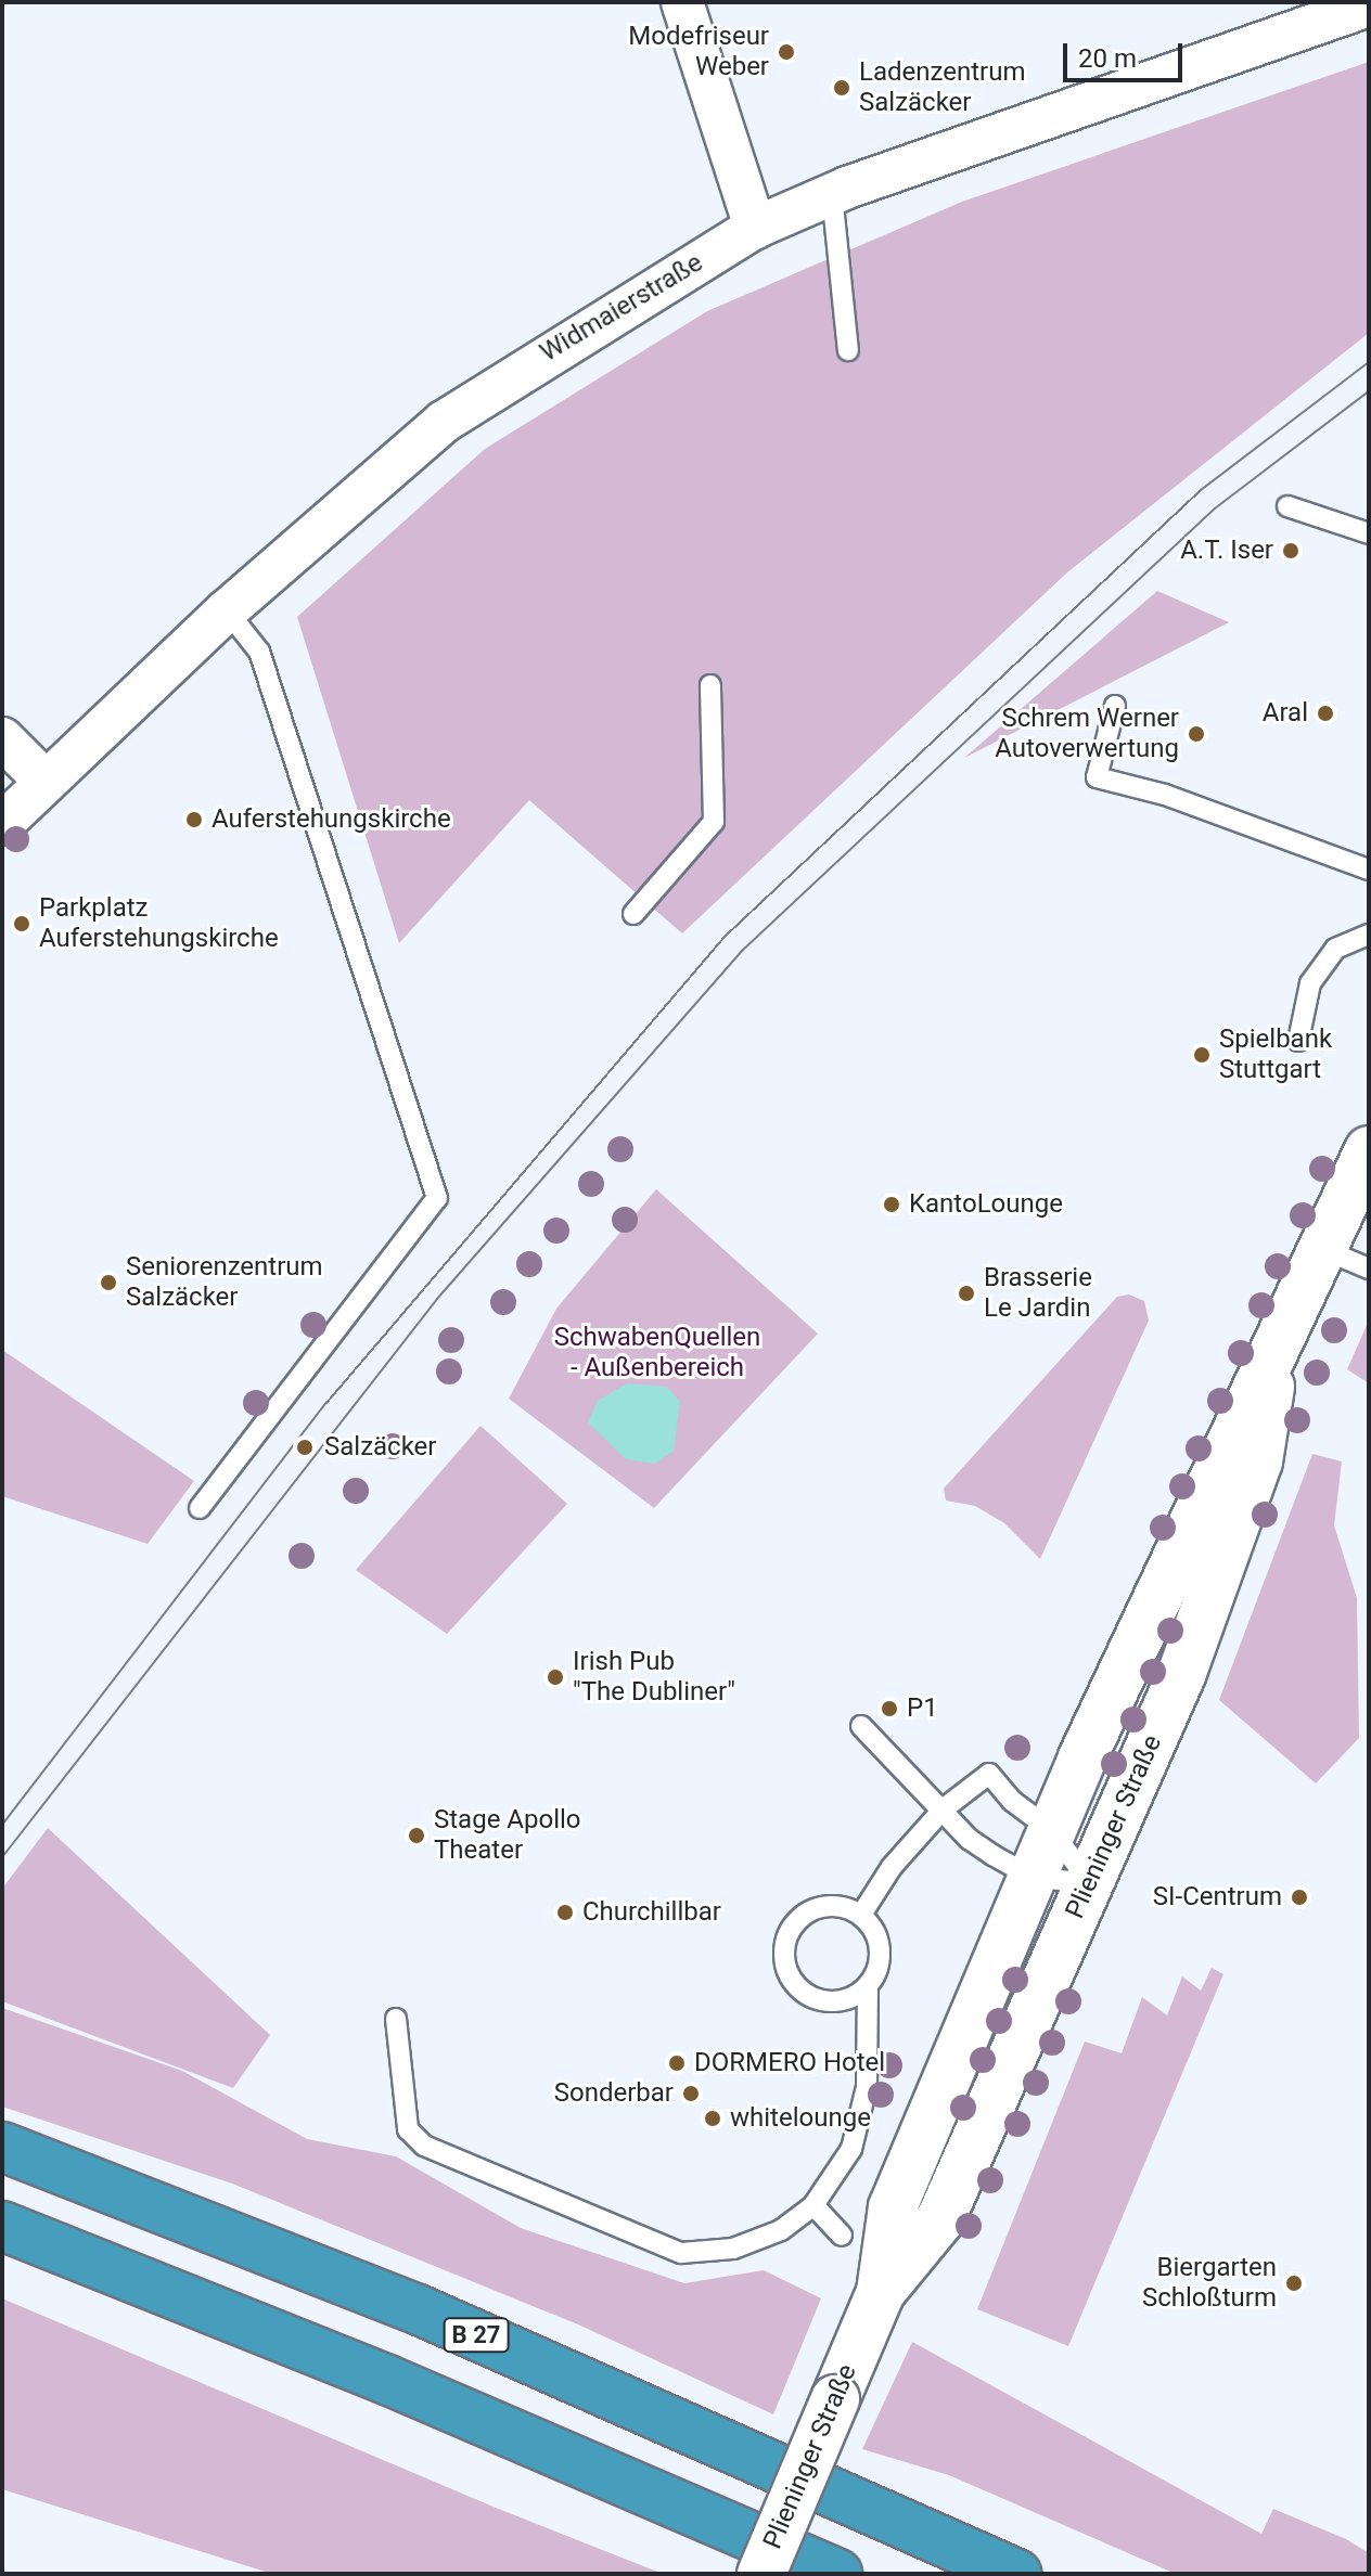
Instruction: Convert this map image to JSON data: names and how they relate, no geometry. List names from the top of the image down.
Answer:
{
  "streets": {
    "highway": ["B 27"],
    "main road": ["Plieninger Straße"],
    "street": ["Widmaierstraße"]
  },
  "parks": ["SchwabenQuellen - Außenbereich"],
  "places": [
    "Modefriseur Weber",
    "Ladenzentrum Salzäcker",
    "A.T. Iser",
    "Aral",
    "Schrem Werner Autoverwertung",
    "Auferstehungskirche",
    "Parkplatz Auferstehungskirche",
    "Spielbank Stuttgart",
    "KantoLounge",
    "Seniorenzentrum Salzäcker",
    "Brasserie Le Jardin",
    "Salzäcker",
    "Irish Pub \"The Dubliner\"",
    "P1",
    "Stage Apollo Theater",
    "SI-Centrum",
    "Churchillbar",
    "DORMERO Hotel",
    "Sonderbar",
    "whitelounge",
    "Biergarten Schloßturm"
  ],
  "scale_bar": "20 m"
}
